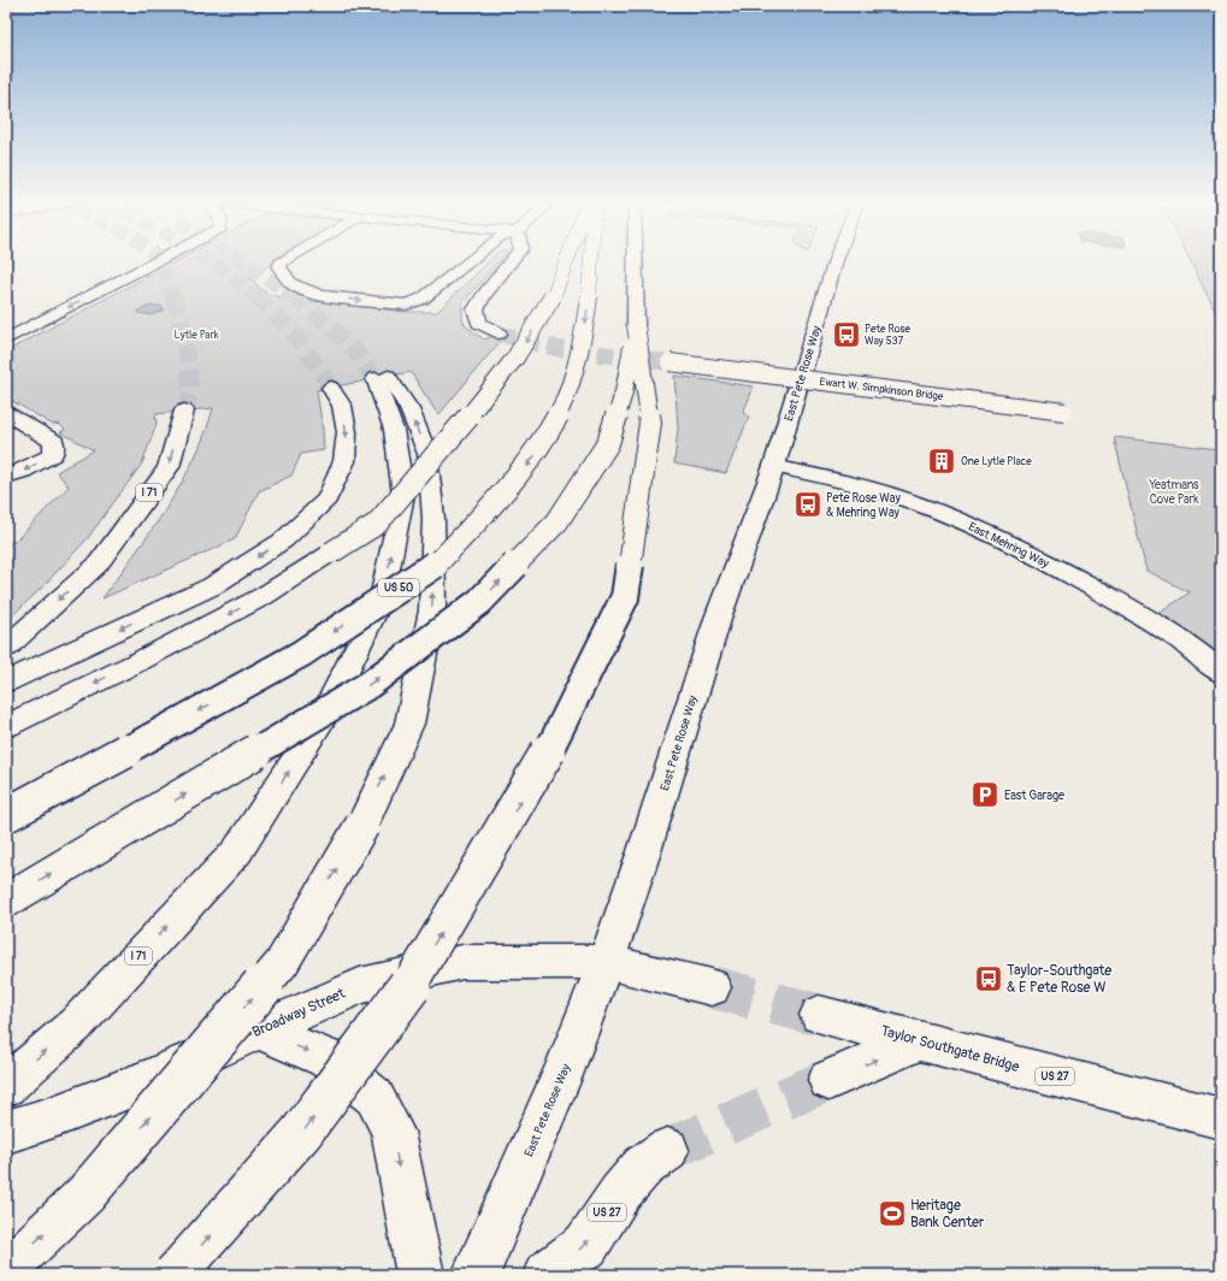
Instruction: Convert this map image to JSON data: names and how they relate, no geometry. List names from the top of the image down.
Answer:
{
  "streets": {
    "main road": [
      "East Pete Rose Way",
      "Ewart W. Simpkinson Bridge",
      "I 71",
      "East Mehring Way",
      "US 50",
      "Broadway Street",
      "Taylor Southgate Bridge",
      "US 27"
    ]
  },
  "crossings": [
    ["East Pete Rose Way", "East Mehring Way"],
    ["East Pete Rose Way", "Broadway Street"]
  ],
  "parks": ["Lytle Park", "Yeatmans Cove Park"],
  "places": {
    "bus stop": ["Pete Rose Way 537", "Pete Rose Way & Mehring Way", "Taylor-Southgate & E Pete Rose W"],
    "building": ["One Lytle Place"],
    "parking": ["East Garage"],
    "sports": ["Heritage Bank Center"]
  }
}
